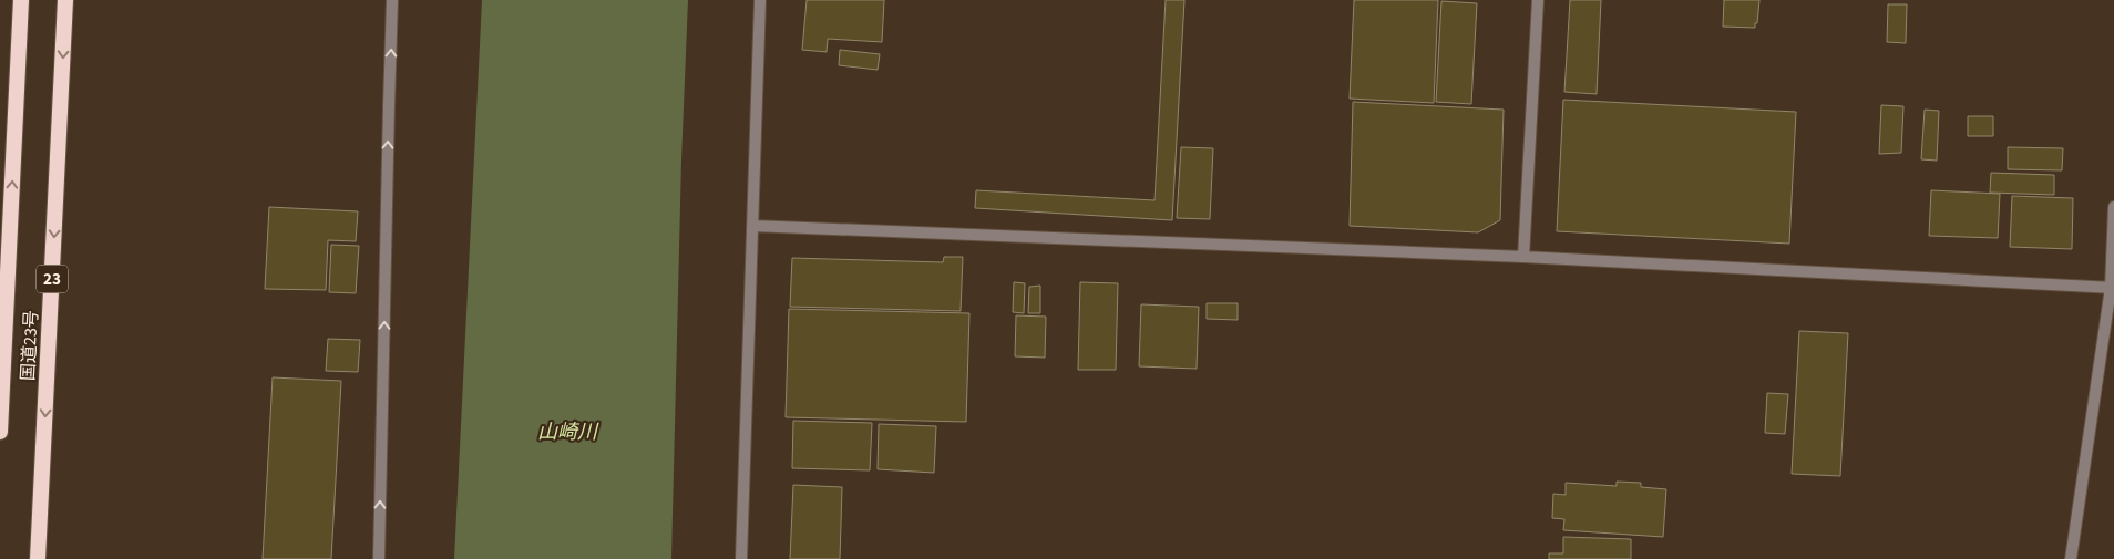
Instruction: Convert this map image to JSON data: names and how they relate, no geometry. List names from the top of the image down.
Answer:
{
  "streets": {
    "highway": ["23", "国道23号"]
  },
  "water": ["山崎川"]
}
